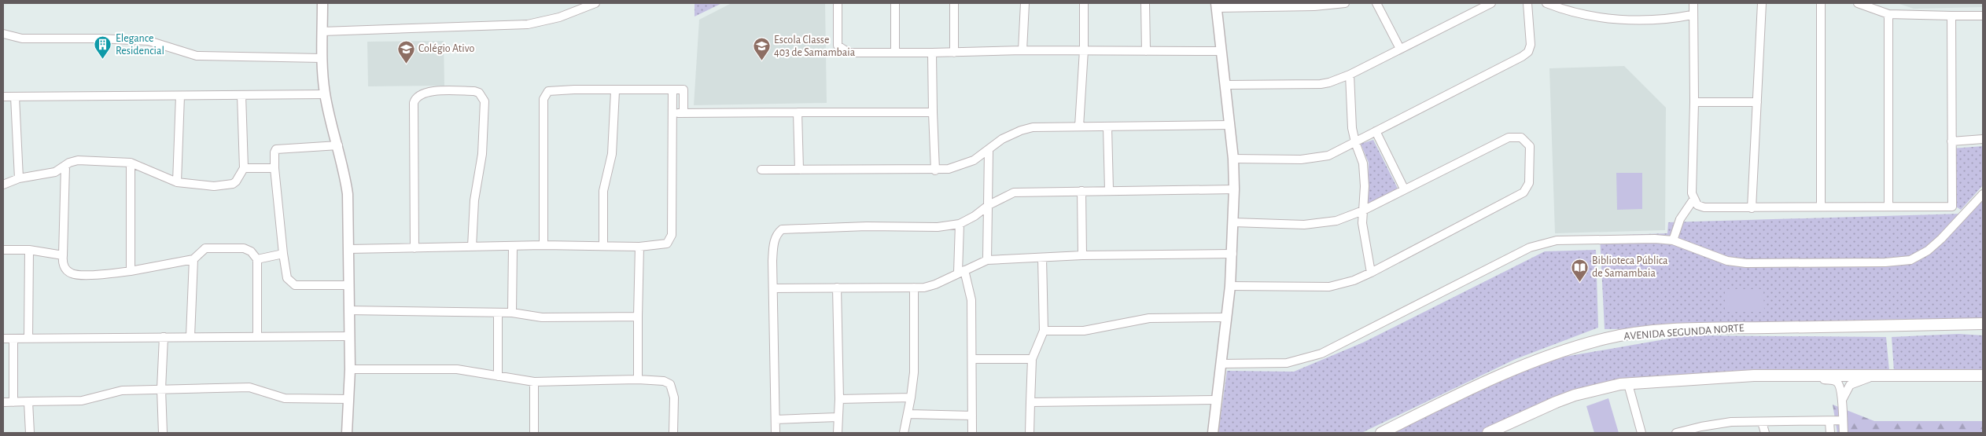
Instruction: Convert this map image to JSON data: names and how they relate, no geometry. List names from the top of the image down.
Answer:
{
  "streets": {
    "main road": ["AVENIDA SEGUNDA NORTE"]
  },
  "places": {
    "building": ["Elegance Residencial"],
    "school or university": ["Escola Classe 403 de Samambaia", "Colégio Ativo"],
    "library": ["Biblioteca Pública de Samambaia"]
  }
}
